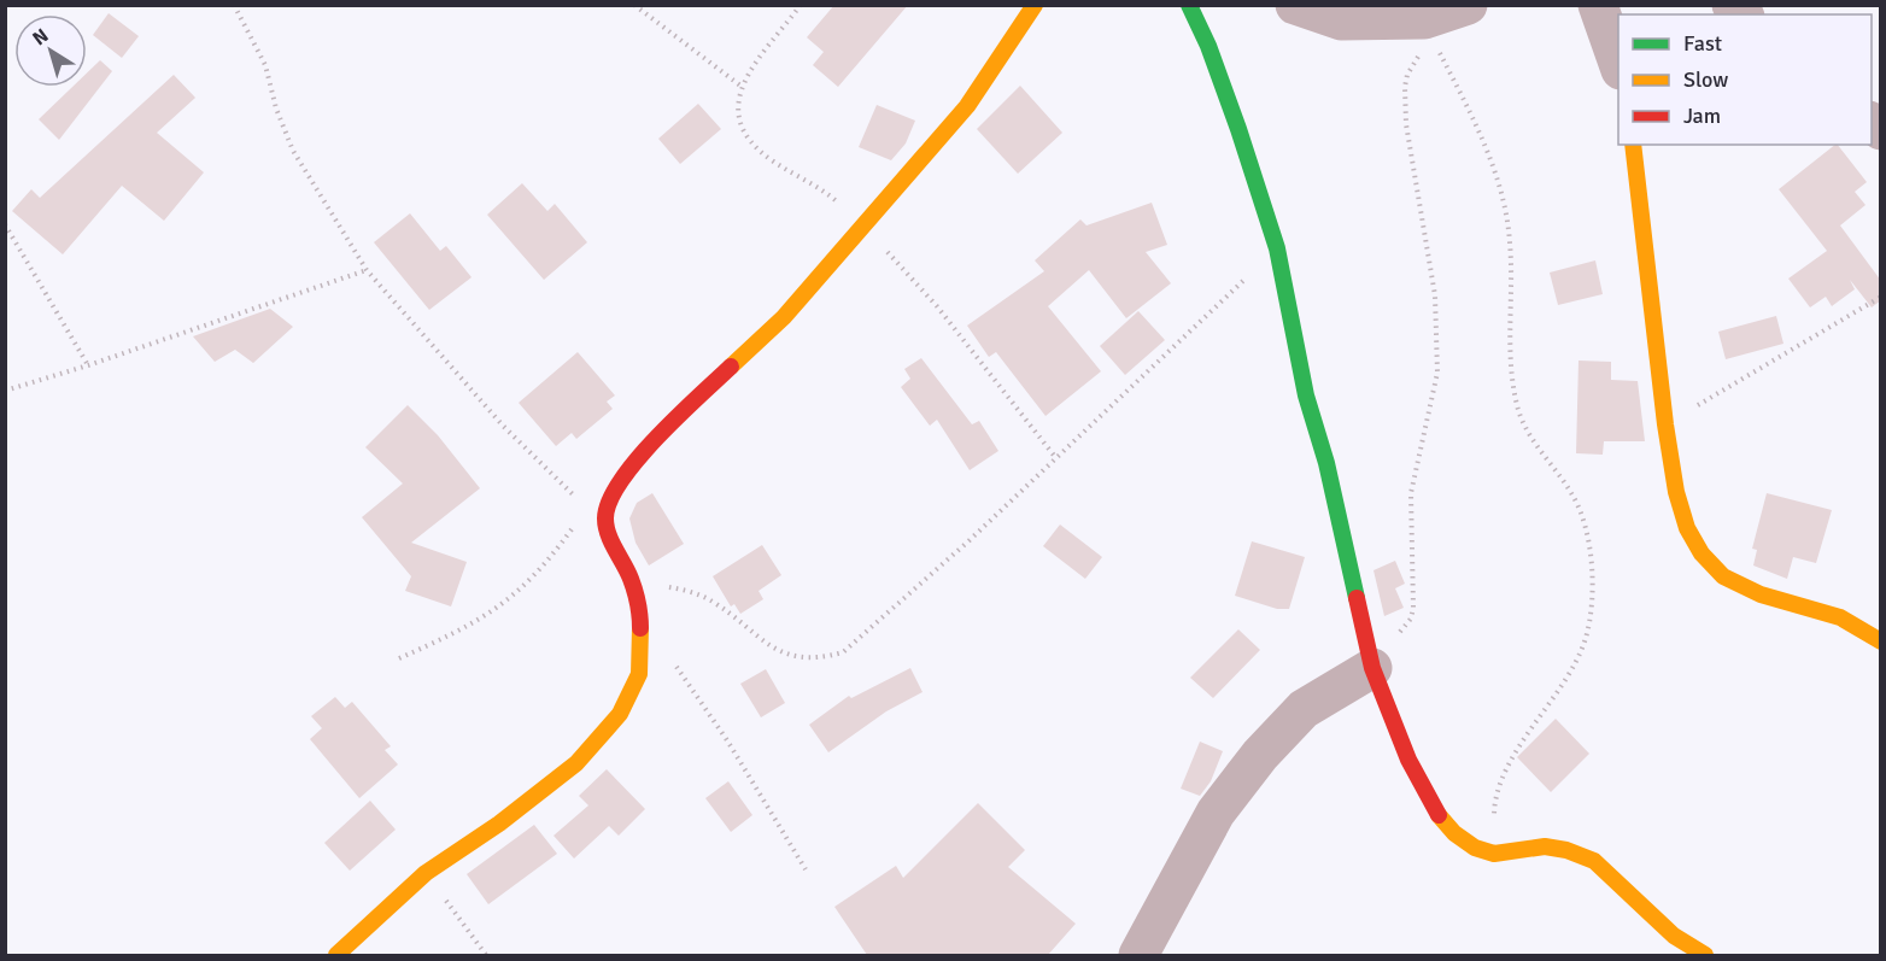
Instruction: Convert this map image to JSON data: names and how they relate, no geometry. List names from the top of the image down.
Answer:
{
  "legend": ["Fast", "Slow", "Jam"],
  "north": "top left"
}
